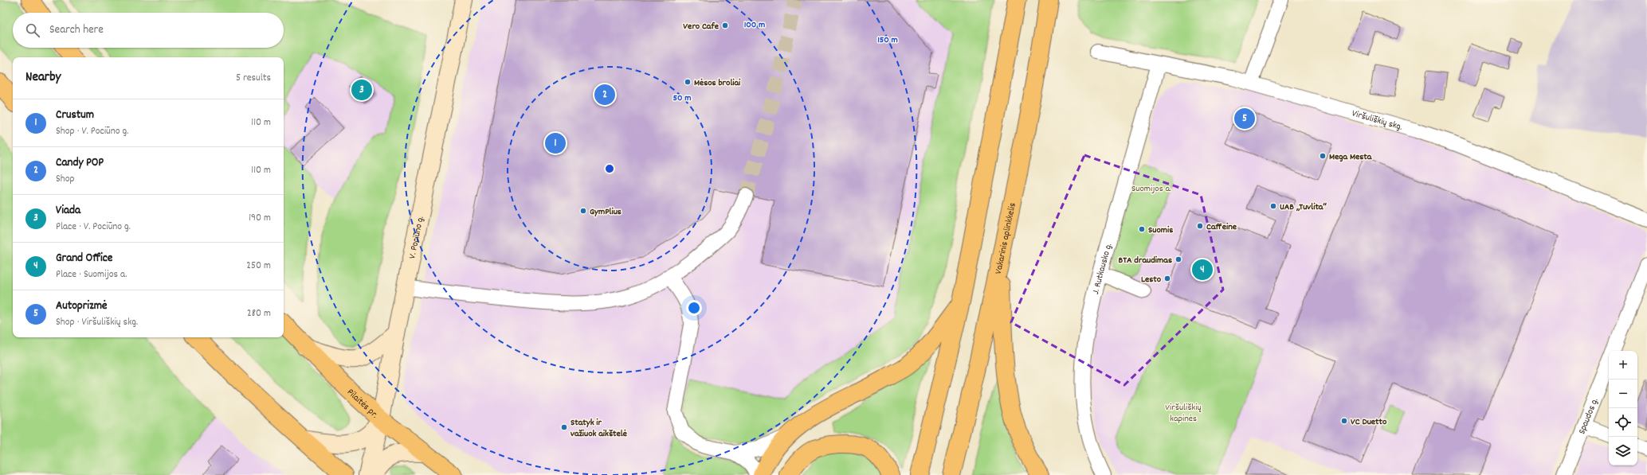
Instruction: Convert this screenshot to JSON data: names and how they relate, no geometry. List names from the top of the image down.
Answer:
{
  "streets": {
    "main road": ["V. Pociūno g.", "Vakarinis aplinkkelis", "Pilaitės pr."],
    "street": ["Viršuliškių skg.", "J. Rutkausko g.", "Spaudos g."]
  },
  "crossings": [
    ["Viršuliškių skg.", "J. Rutkausko g."],
    ["V. Pociūno g.", "Pilaitės pr."]
  ],
  "parks": ["Suomijos a.", "Viršuliškių kapinės"],
  "places": [
    "Vero Cafe",
    "Mėsos broliai",
    "Mega Mesta",
    "UAB „Tuvlita“",
    "GymPlius",
    "Caffeine",
    "Suomis",
    "BTA draudimas",
    "Lesto",
    "VC Duetto",
    "Statyk ir važiuok aikštelė"
  ],
  "page": {
    "search": "Search here",
    "heading": ["Nearby", "5 results"],
    "pins": [
      "3",
      "2",
      "5",
      "1",
      "4"
    ],
    "list": [
      {
        "mark": "1",
        "name": "Crustum",
        "note": "Shop · V. Pociūno g.",
        "value": "110 m"
      },
      {
        "mark": "2",
        "name": "Candy POP",
        "note": "Shop",
        "value": "110 m"
      },
      {
        "mark": "3",
        "name": "Viada",
        "note": "Place · V. Pociūno g.",
        "value": "190 m"
      },
      {
        "mark": "4",
        "name": "Grand Office",
        "note": "Place · Suomijos a.",
        "value": "250 m"
      },
      {
        "mark": "5",
        "name": "Autoprizmė",
        "note": "Shop · Viršuliškių skg.",
        "value": "280 m"
      }
    ],
    "map_buttons": ["+", "−"]
  },
  "rings": ["100 m", "150 m", "50 m"]
}
